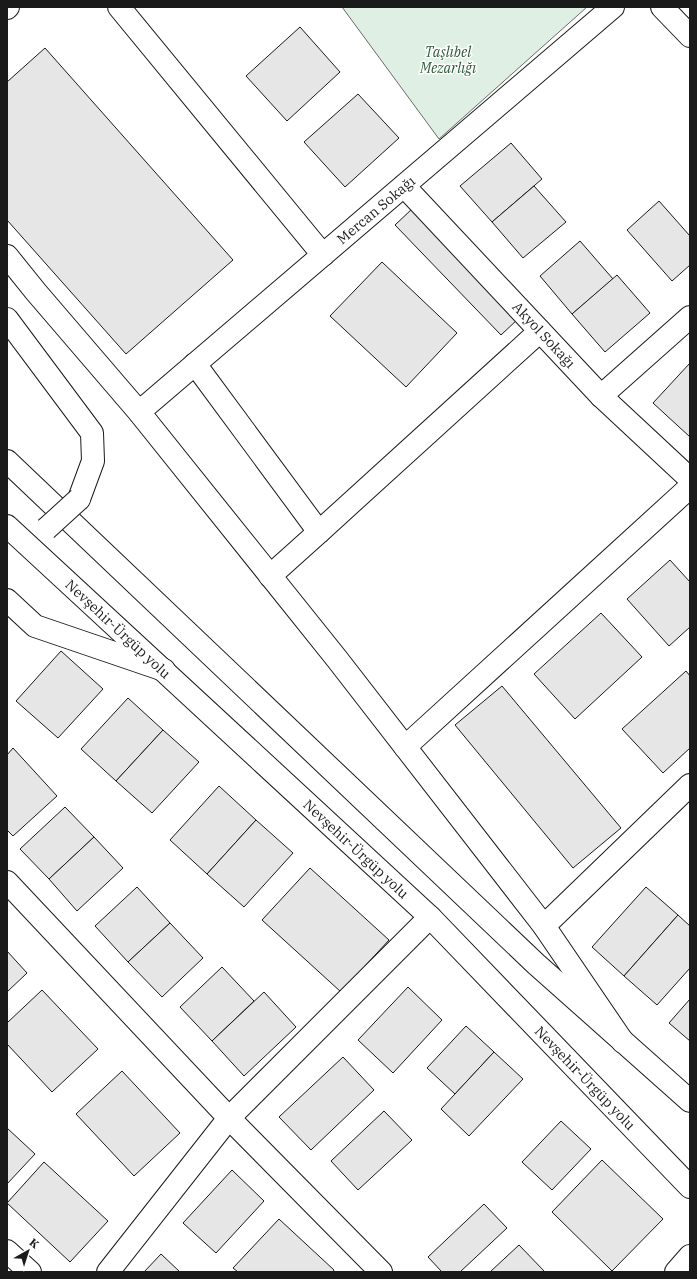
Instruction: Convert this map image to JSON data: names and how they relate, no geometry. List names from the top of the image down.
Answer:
{
  "streets": {
    "main road": ["Mercan Sokağı", "Akyol Sokağı", "Nevşehir-Ürgüp yolu"]
  },
  "crossings": [
    ["Mercan Sokağı", "Akyol Sokağı"]
  ],
  "parks": ["Taşlıbel Mezarlığı"],
  "north": "top right"
}
